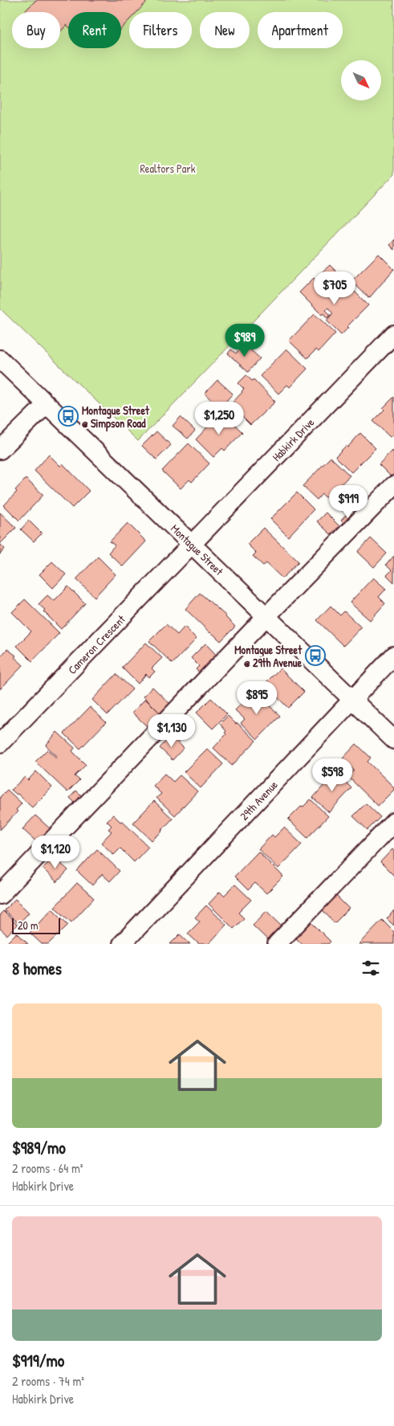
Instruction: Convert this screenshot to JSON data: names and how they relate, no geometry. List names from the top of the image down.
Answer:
{
  "streets": {
    "street": [
      "Habkirk Drive",
      "Montague Street",
      "Cameron Crescent",
      "29th Avenue"
    ]
  },
  "crossings": [
    ["Habkirk Drive", "Montague Street"],
    ["Habkirk Drive", "Cameron Crescent"],
    ["Montague Street", "Cameron Crescent"],
    ["Montague Street", "29th Avenue"]
  ],
  "parks": ["Realtors Park"],
  "places": {
    "bus stop": ["Montague Street @ Simpson Road", "Montague Street @ 29th Avenue"]
  },
  "scale_bar": "20 m",
  "north": "bottom right",
  "page": {
    "chip": [
      "Buy",
      "Rent",
      "Filters",
      "New",
      "Apartment"
    ],
    "price": [
      "$705",
      "$989",
      "$1,250",
      "$919",
      "$895",
      "$1,130",
      "$598",
      "$1,120"
    ],
    "scale": "20 m",
    "heading": "8 homes",
    "list": [
      {
        "name": "$989/mo",
        "note": "2 rooms · 64 m² · Habkirk Drive"
      },
      {
        "name": "$919/mo",
        "note": "2 rooms · 74 m² · Habkirk Drive"
      }
    ]
  }
}
